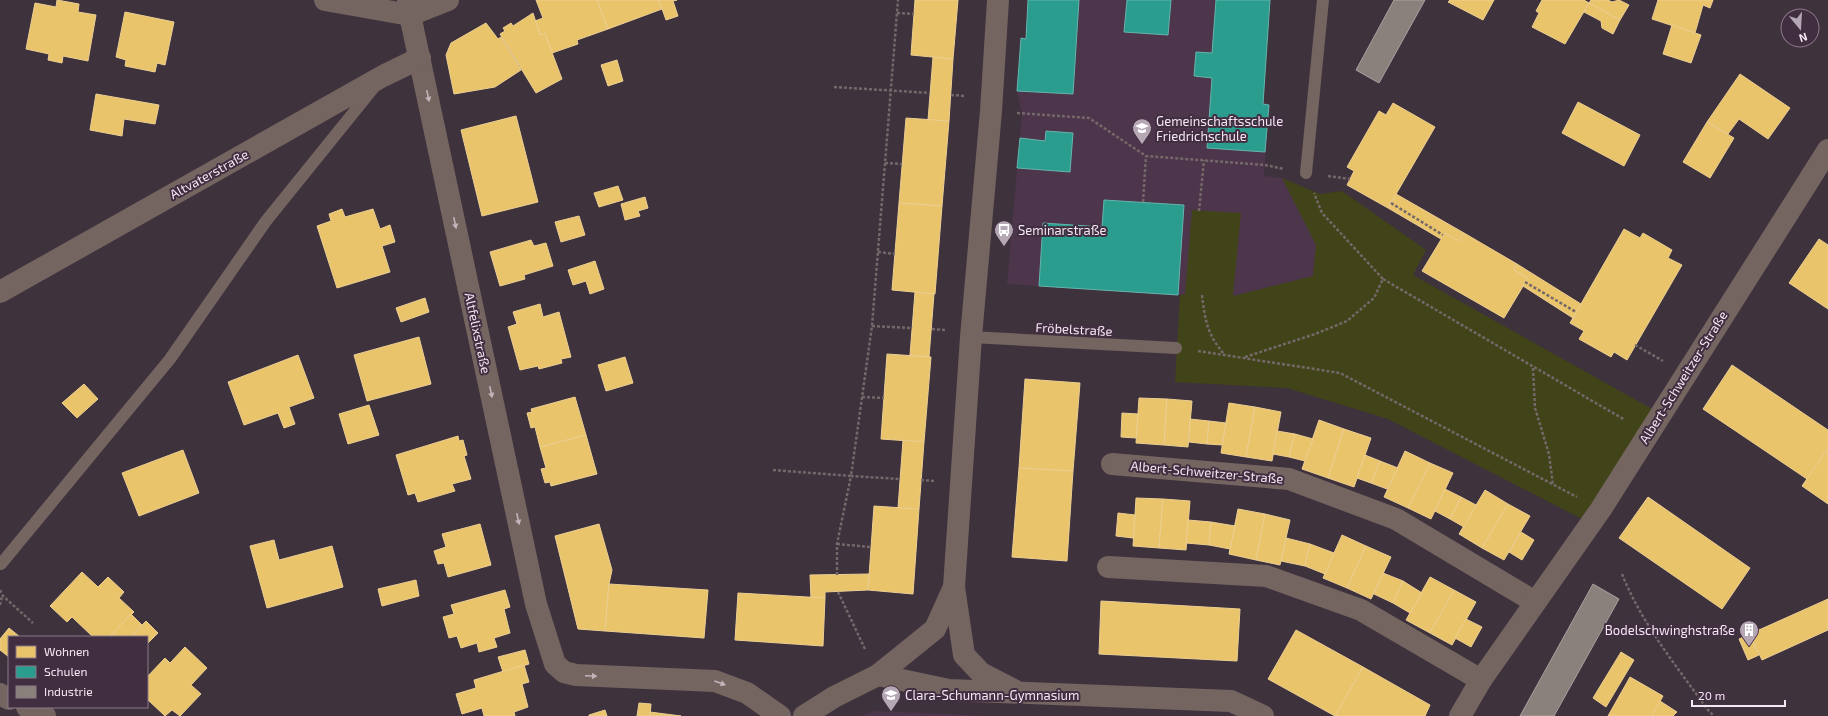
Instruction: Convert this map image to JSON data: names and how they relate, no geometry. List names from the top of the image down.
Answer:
{
  "streets": {
    "street": ["Altvaterstraße", "Altfelixstraße", "Albert-Schweitzer-Straße"],
    "lane": ["Fröbelstraße"]
  },
  "crossings": [
    ["Altvaterstraße", "Altfelixstraße"]
  ],
  "one_way": ["Altfelixstraße"],
  "places": {
    "school or university": ["Gemeinschaftsschule Friedrichschule", "Clara-Schumann-Gymnasium"],
    "bus stop": ["Seminarstraße"],
    "building": ["Bodelschwinghstraße"]
  },
  "legend": ["Wohnen", "Schulen", "Industrie"],
  "scale_bar": "20 m",
  "north": "bottom"
}
